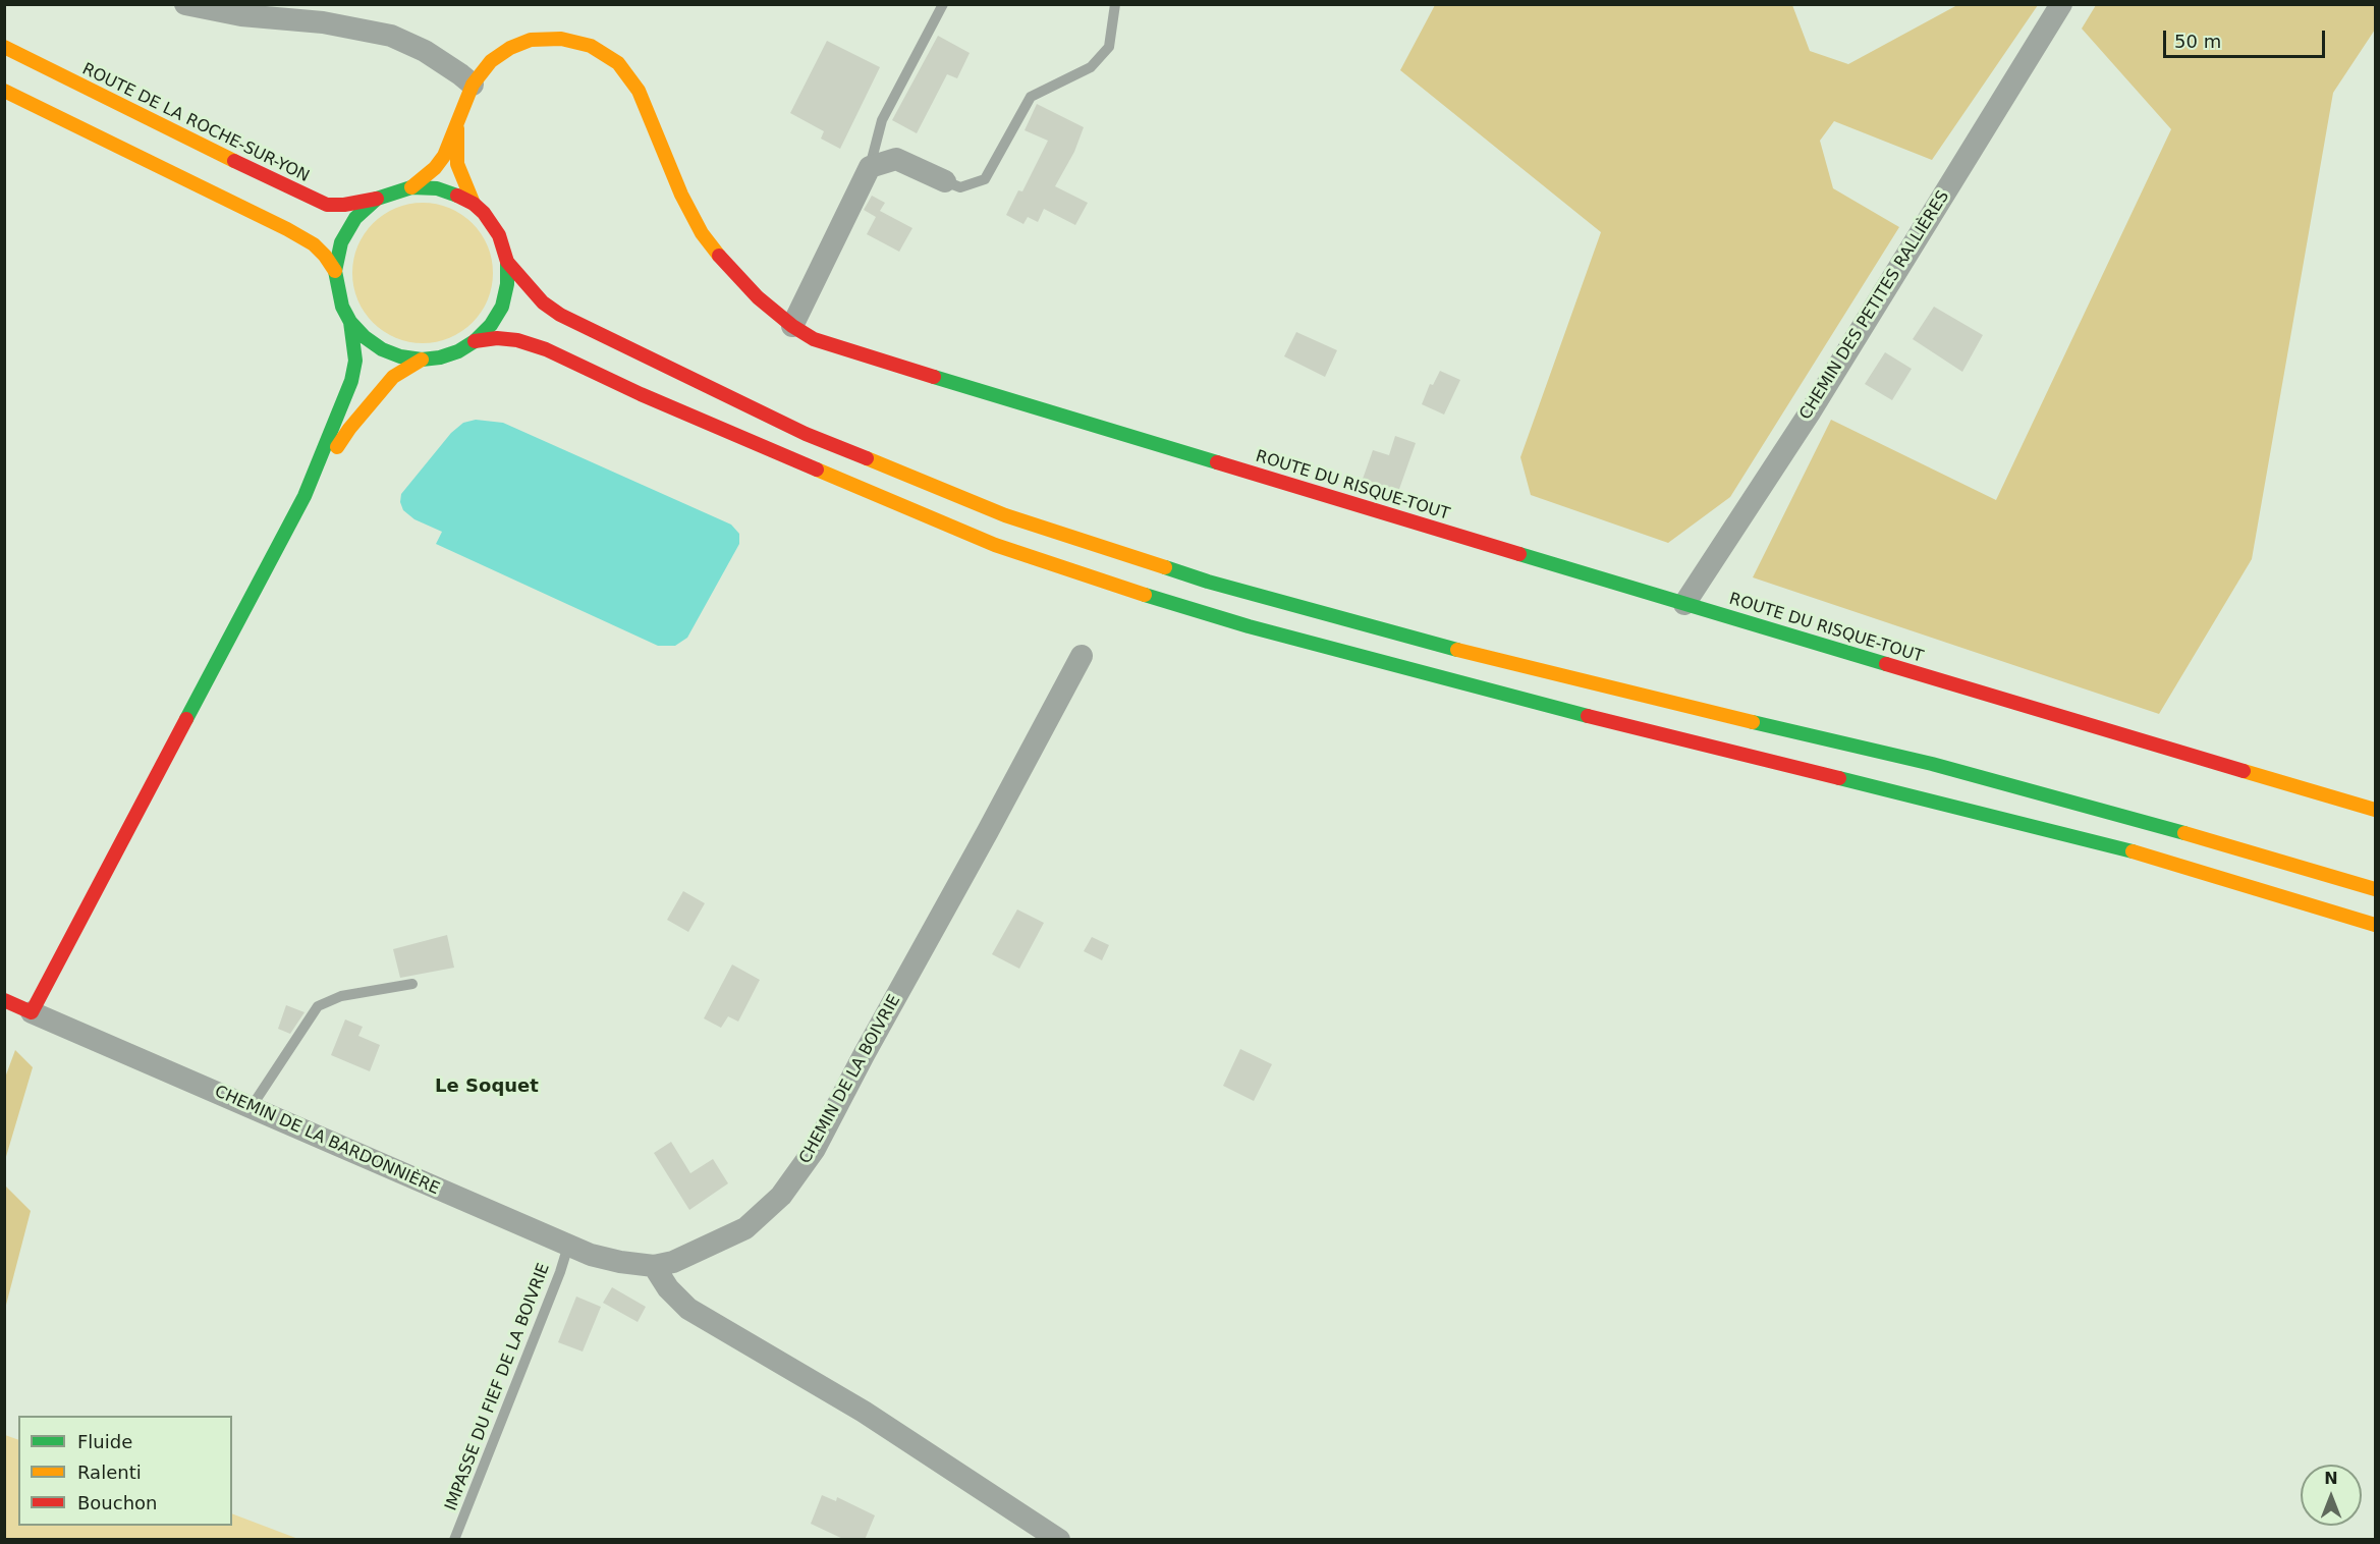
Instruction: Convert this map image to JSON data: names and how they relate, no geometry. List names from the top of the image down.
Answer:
{
  "streets": {
    "main road": ["ROUTE DE LA ROCHE-SUR-YON", "ROUTE DU RISQUE-TOUT", "CHEMIN DE LA BARDONNIÈRE"],
    "street": ["CHEMIN DES PETITES RALLIÈRES", "CHEMIN DE LA BOIVRIE"],
    "lane": ["IMPASSE DU FIEF DE LA BOIVRIE"]
  },
  "crossings": [
    ["CHEMIN DES PETITES RALLIÈRES", "ROUTE DU RISQUE-TOUT"],
    ["CHEMIN DE LA BOIVRIE", "CHEMIN DE LA BARDONNIÈRE"],
    ["CHEMIN DE LA BARDONNIÈRE", "IMPASSE DU FIEF DE LA BOIVRIE"]
  ],
  "districts": ["Le Soquet"],
  "legend": ["Fluide", "Ralenti", "Bouchon"],
  "scale_bar": "50 m",
  "north": "top"
}
